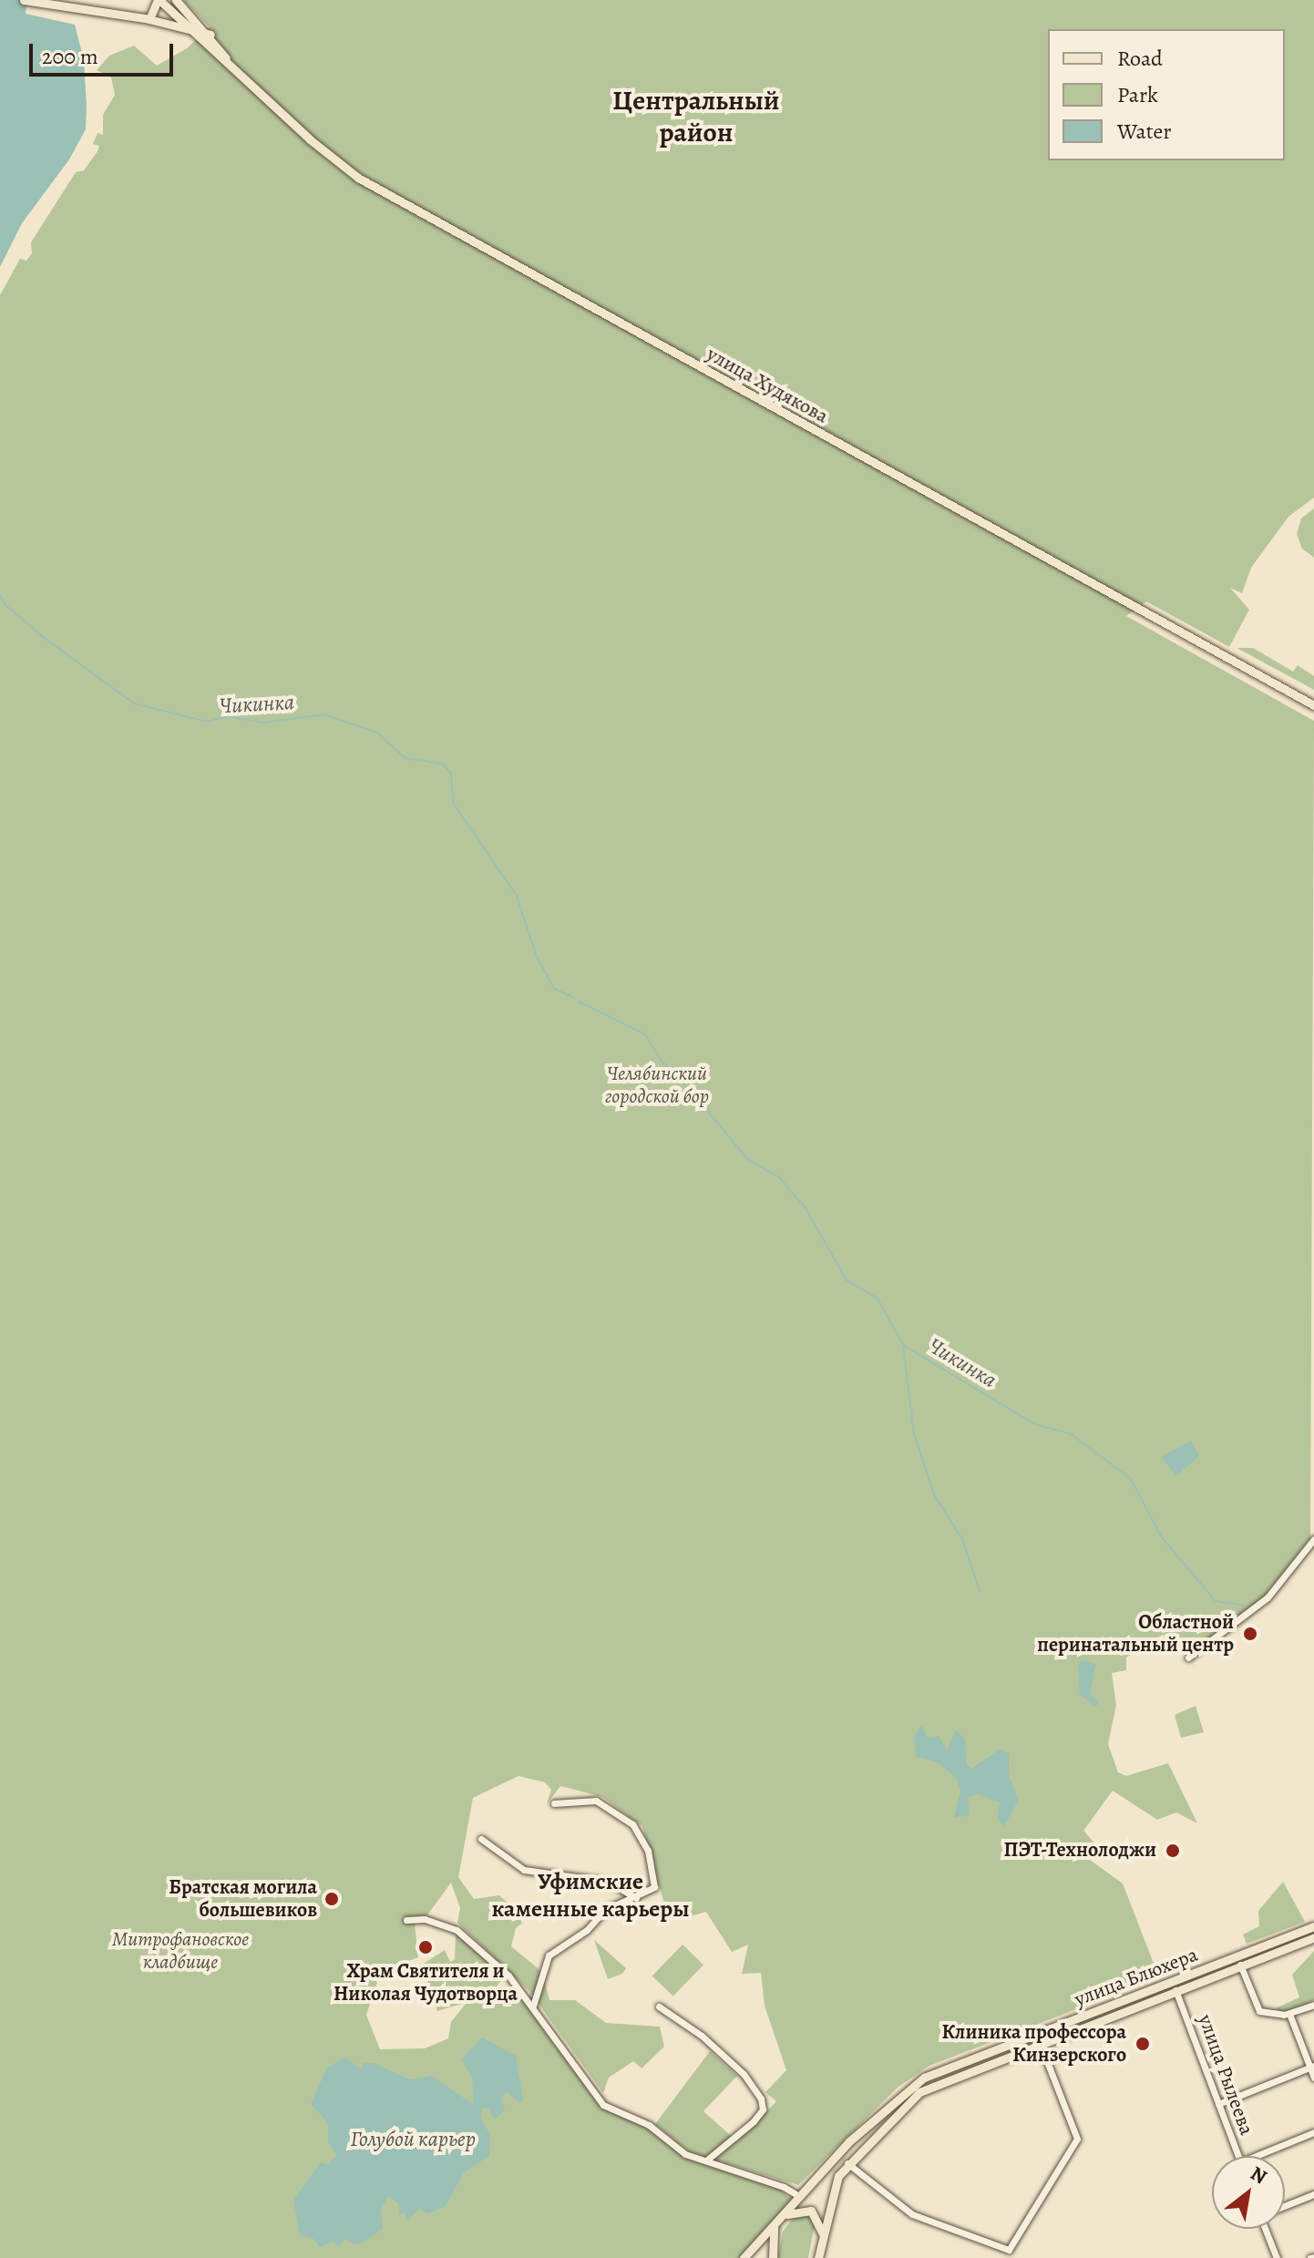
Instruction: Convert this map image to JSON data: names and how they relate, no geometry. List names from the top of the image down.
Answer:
{
  "streets": {
    "main road": ["улица Худякова", "улица Блюхера"],
    "street": ["улица Рылеева"]
  },
  "crossings": [
    ["улица Блюхера", "улица Рылеева"]
  ],
  "districts": ["Центральный район", "Уфимские каменные карьеры"],
  "water": ["Чикинка", "Голубой карьер"],
  "parks": ["Челябинский городской бор", "Митрофановское кладбище"],
  "places": [
    "Областной перинатальный центр",
    "ПЭТ-Технолоджи",
    "Братская могила большевиков",
    "Храм Святителя и Николая Чудотворца",
    "Клиника профессора Кинзерского"
  ],
  "legend": ["Road", "Park", "Water"],
  "scale_bar": "200 m",
  "north": "top right"
}
